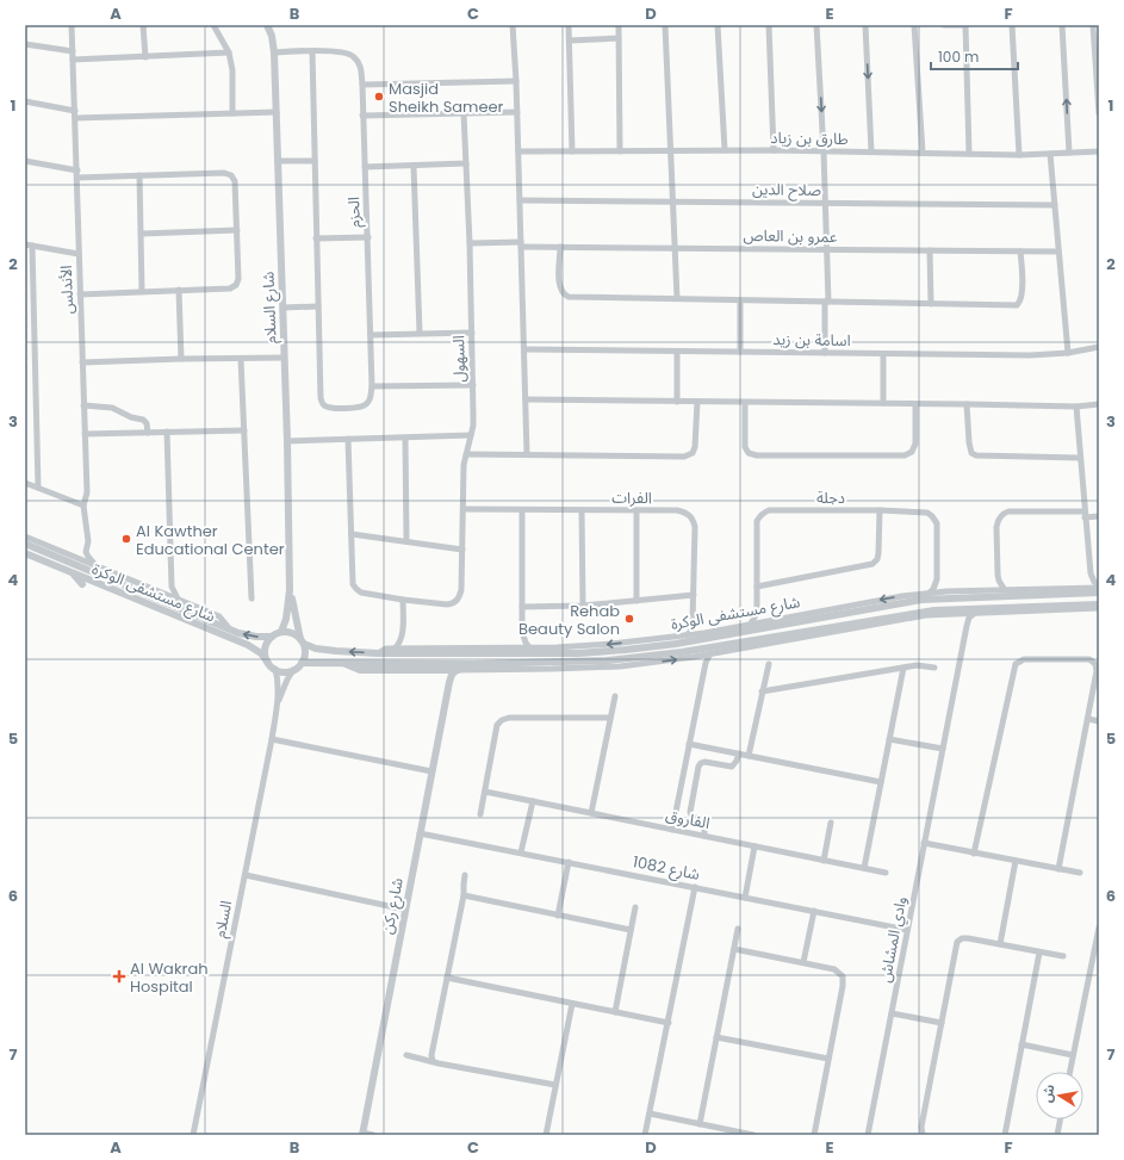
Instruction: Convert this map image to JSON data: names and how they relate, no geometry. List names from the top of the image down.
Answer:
{
  "streets": {
    "street": [
      "طارق بن زياد",
      "صلاح الدين",
      "الحزم",
      "عمرو بن العاص",
      "الأندلس",
      "شارع السلام",
      "اسامة بن زيد",
      "السهول",
      "الفرات",
      "دجلة",
      "شارع مستشفى الوكرة",
      "الفاروق",
      "شارع 1082",
      "شارع ركن",
      "السلام",
      "وادي المشاش"
    ]
  },
  "crossings": [
    ["الحزم", "شارع السلام"],
    ["عمرو بن العاص", "السهول"],
    ["شارع السلام", "شارع مستشفى الوكرة"],
    ["شارع السلام", "السلام"],
    ["السهول", "الفرات"],
    ["الفرات", "شارع مستشفى الوكرة"],
    ["دجلة", "شارع مستشفى الوكرة"],
    ["شارع مستشفى الوكرة", "شارع ركن"],
    ["شارع مستشفى الوكرة", "السلام"],
    ["شارع مستشفى الوكرة", "وادي المشاش"],
    ["شارع 1082", "شارع ركن"],
    ["شارع 1082", "وادي المشاش"]
  ],
  "places": {
    "other": ["Masjid Sheikh Sameer", "Al Kawther Educational Center", "Rehab Beauty Salon"],
    "health": ["Al Wakrah Hospital"]
  },
  "scale_bar": "100 m",
  "north": "left",
  "grid": {
    "columns": [
      "A",
      "B",
      "C",
      "D",
      "E",
      "F"
    ],
    "rows": [
      "1",
      "2",
      "3",
      "4",
      "5",
      "6",
      "7"
    ]
  }
}
